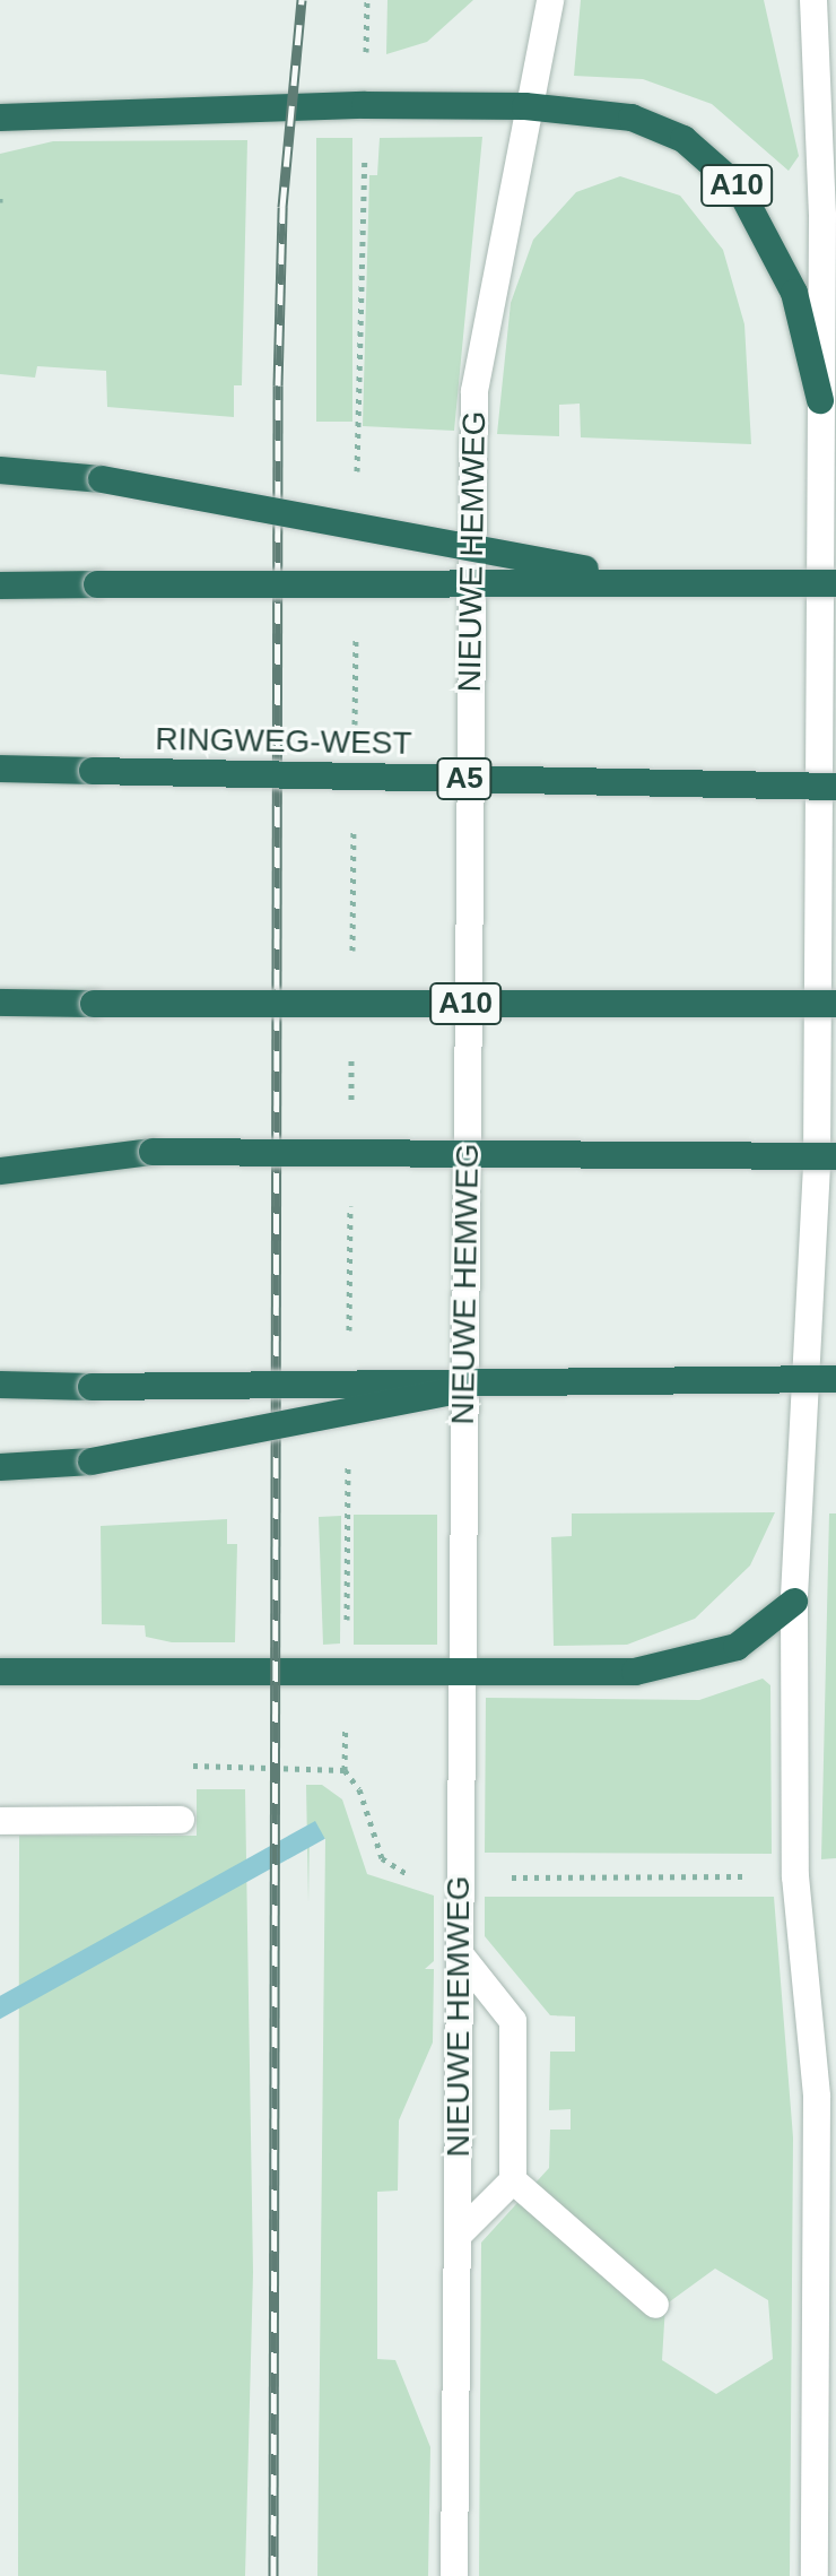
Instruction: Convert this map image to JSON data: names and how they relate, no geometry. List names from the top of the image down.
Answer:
{
  "streets": {
    "highway": ["A10", "RINGWEG-WEST", "A5"],
    "main road": ["NIEUWE HEMWEG"]
  },
  "crossings": [
    ["A10", "NIEUWE HEMWEG"]
  ]
}
